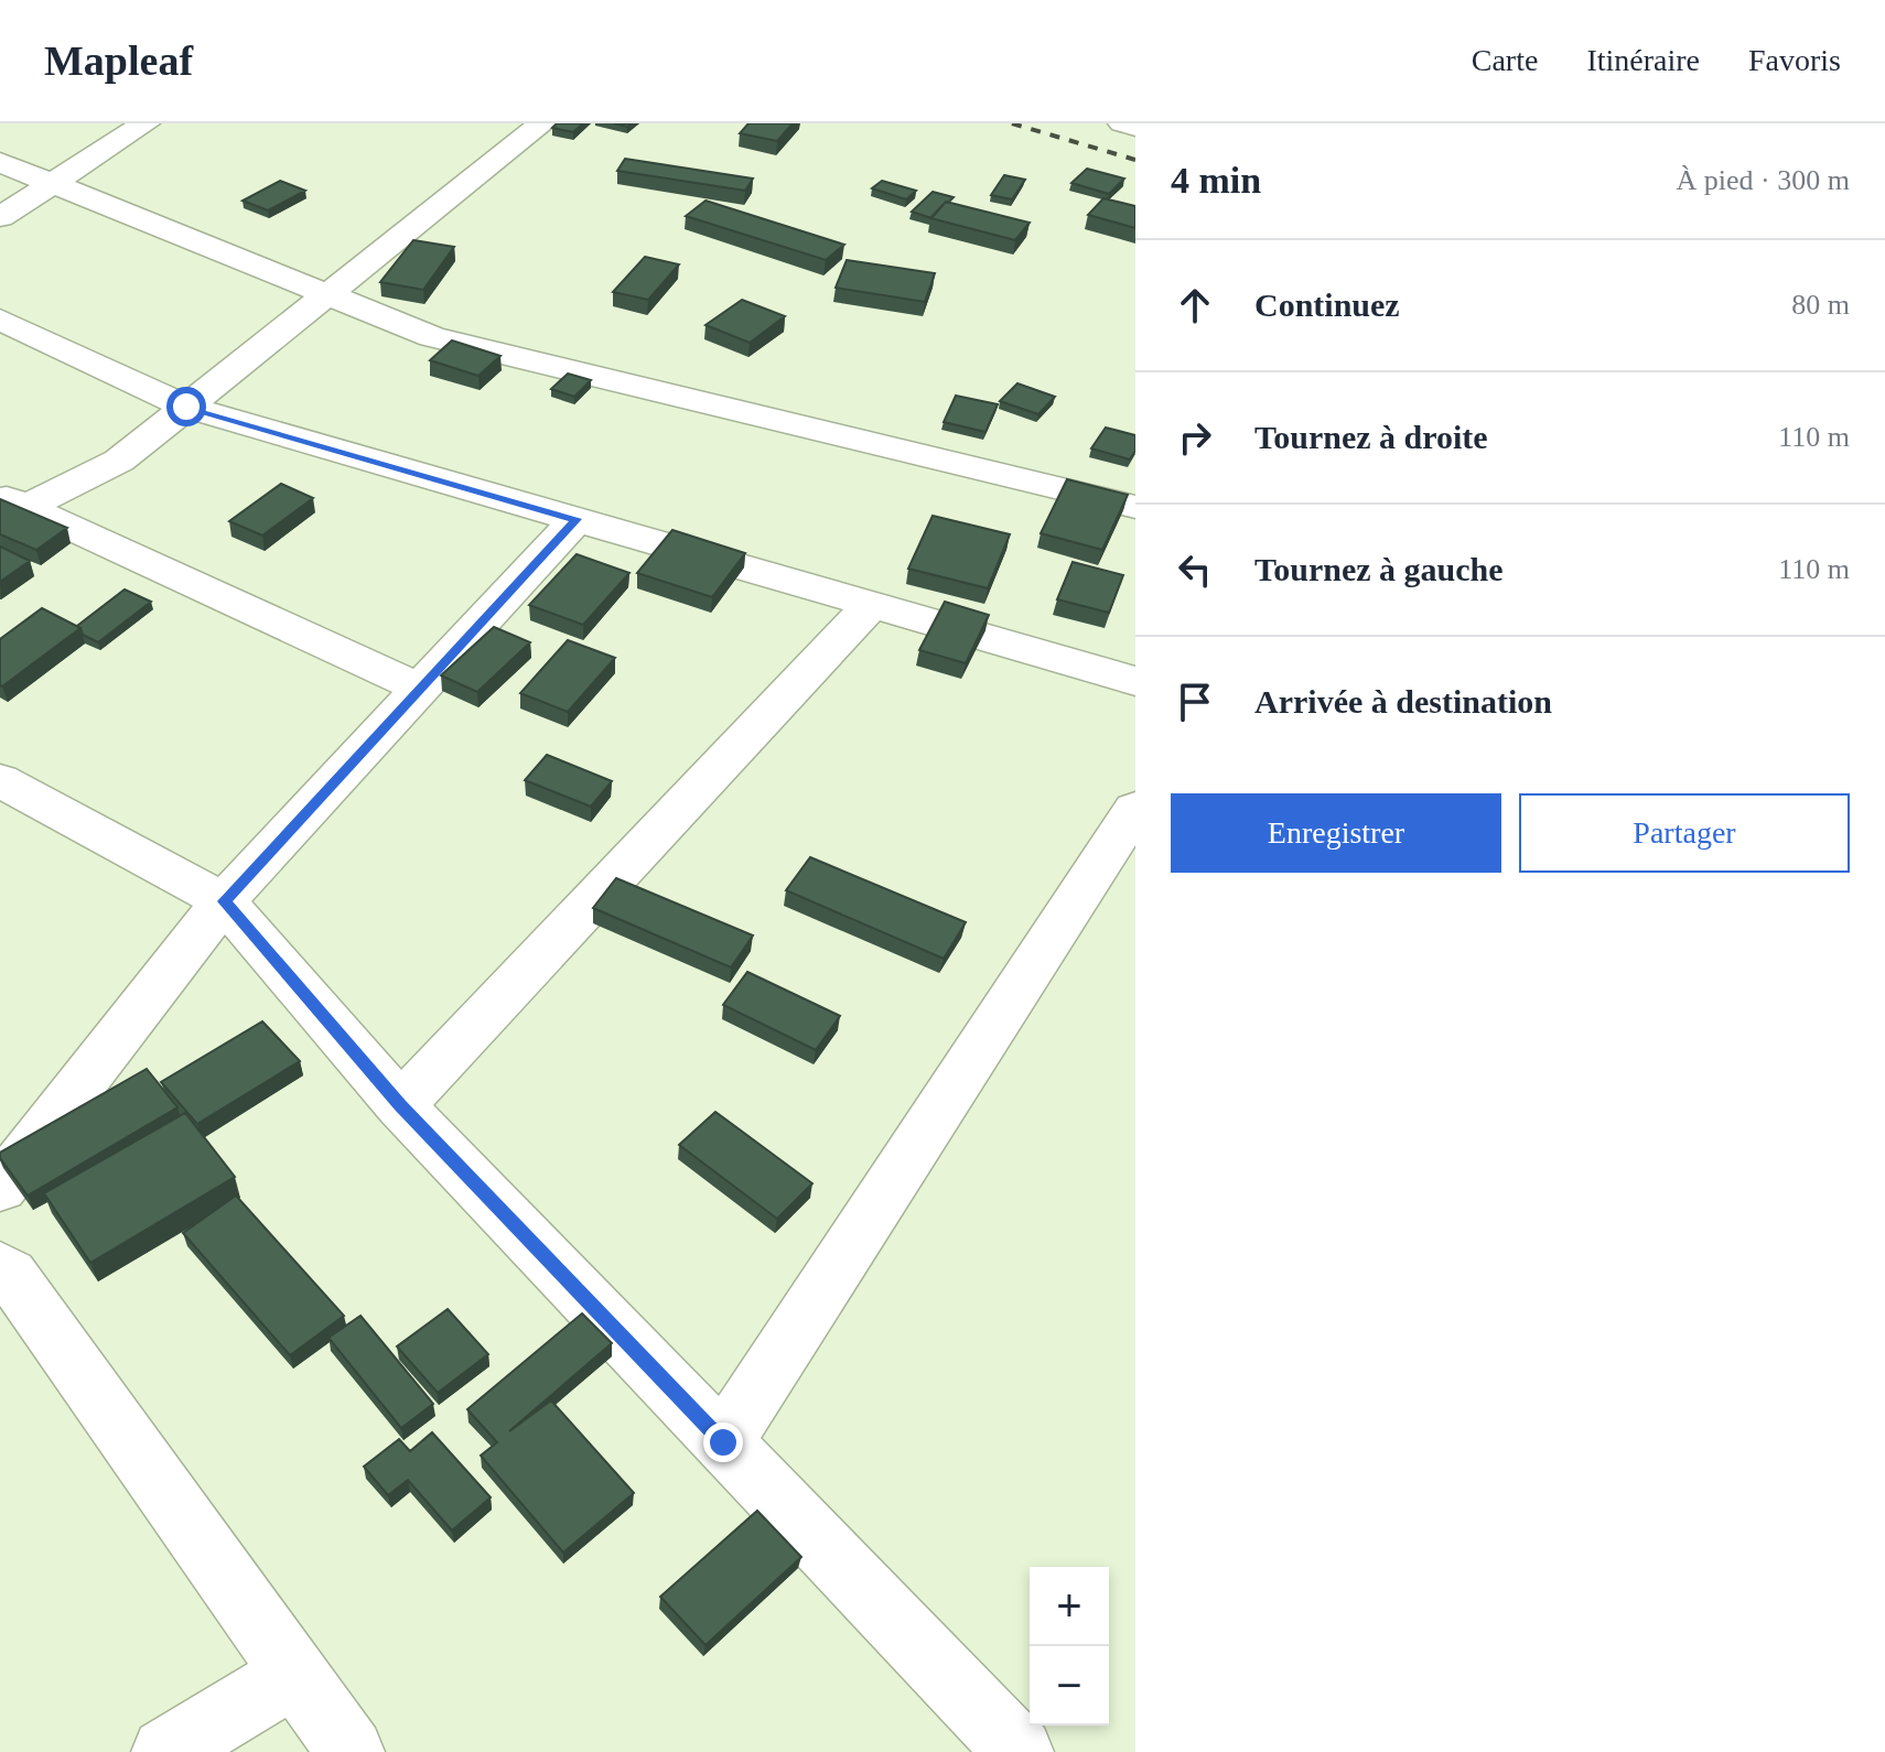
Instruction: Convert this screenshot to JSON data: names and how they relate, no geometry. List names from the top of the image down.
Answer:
{
  "page": {
    "header": "Mapleaf",
    "nav": ["Carte", "Itinéraire", "Favoris"],
    "heading": ["4 min", "À pied · 300 m"],
    "list": [
      ["Continuez", "80 m"],
      ["Tournez à droite", "110 m"],
      ["Tournez à gauche", "110 m"],
      "Arrivée à destination"
    ],
    "buttons": ["Enregistrer", "Partager"],
    "map_buttons": ["+", "−"]
  }
}
